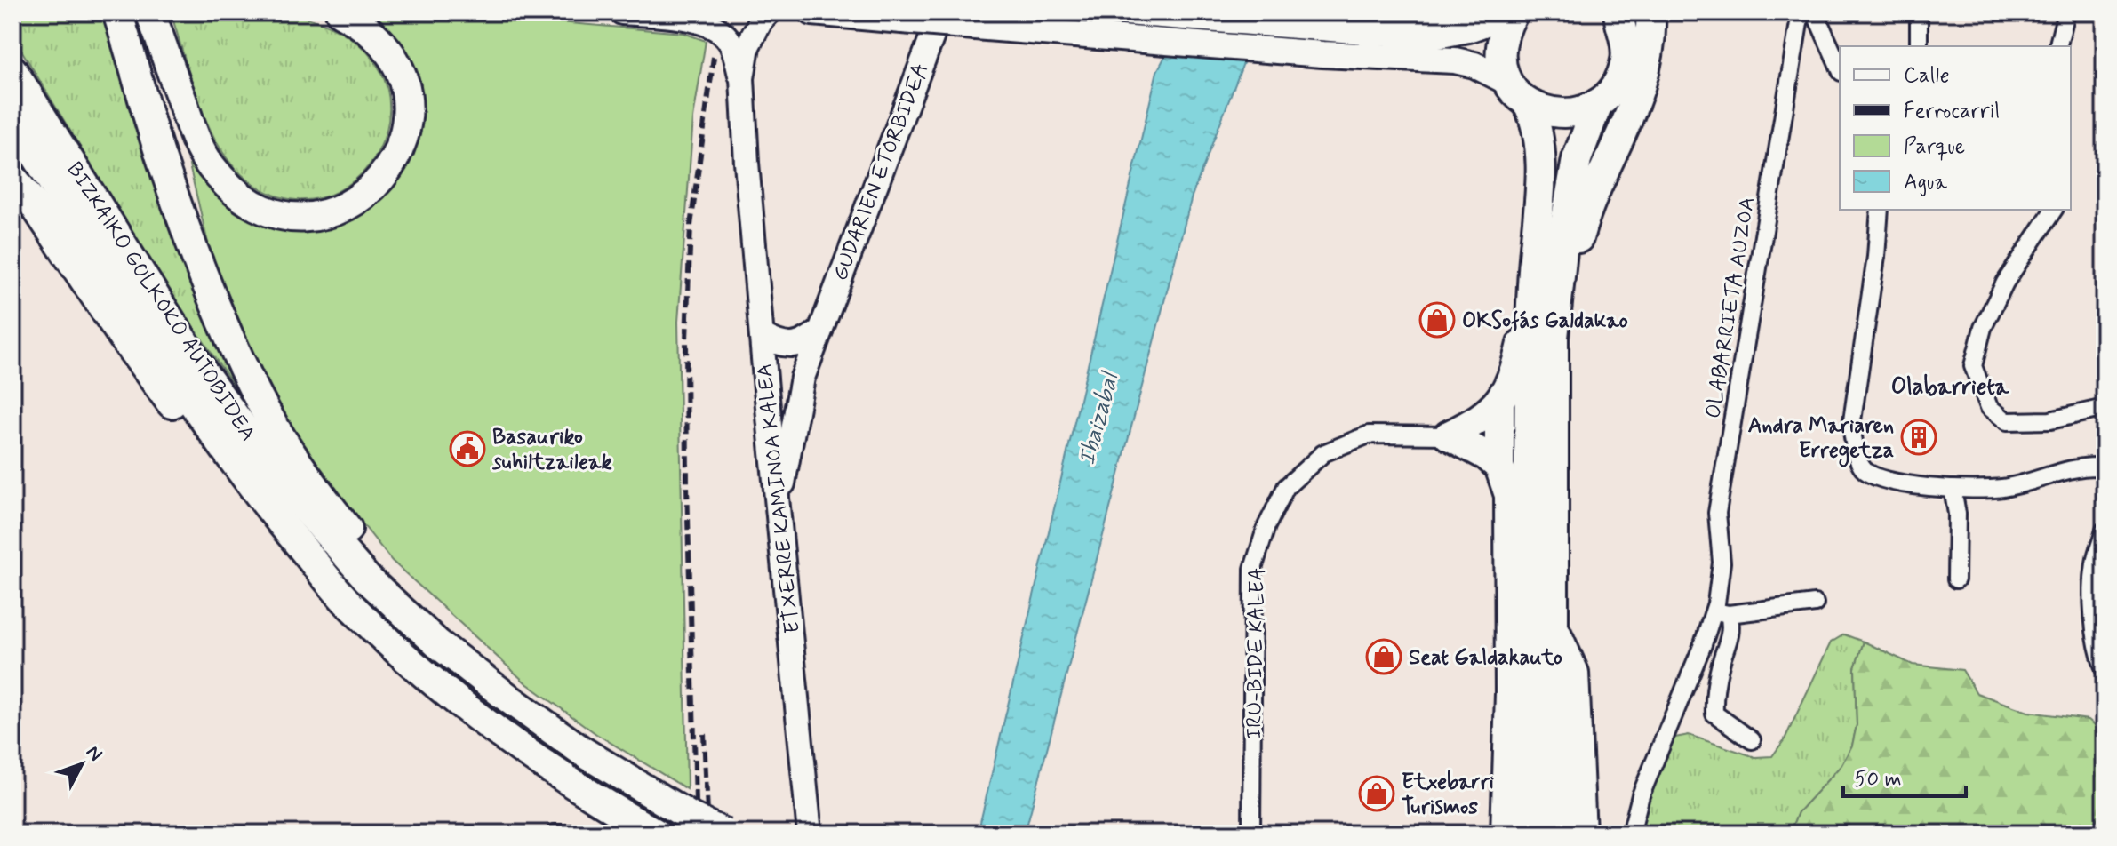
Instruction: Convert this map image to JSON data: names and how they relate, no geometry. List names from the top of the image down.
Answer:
{
  "streets": {
    "highway": ["BIZKAIKO GOLKOKO AUTOBIDEA"],
    "street": [
      "GUDARIEN ETORBIDEA",
      "OLABARRIETA AUZOA",
      "ETXERRE KAMINOA KALEA",
      "IRU-BIDE KALEA"
    ]
  },
  "crossings": [
    ["GUDARIEN ETORBIDEA", "ETXERRE KAMINOA KALEA"]
  ],
  "districts": ["Olabarrieta"],
  "water": ["Ibaizabal"],
  "places": {
    "shop": ["OKSofás Galdakao", "Seat Galdakauto", "Etxebarri Turismos"],
    "building": ["Andra Mariaren Erregetza"],
    "public building": ["Basauriko suhiltzaileak"]
  },
  "legend": [
    "Calle",
    "Ferrocarril",
    "Parque",
    "Agua"
  ],
  "scale_bar": "50 m",
  "north": "top right"
}
